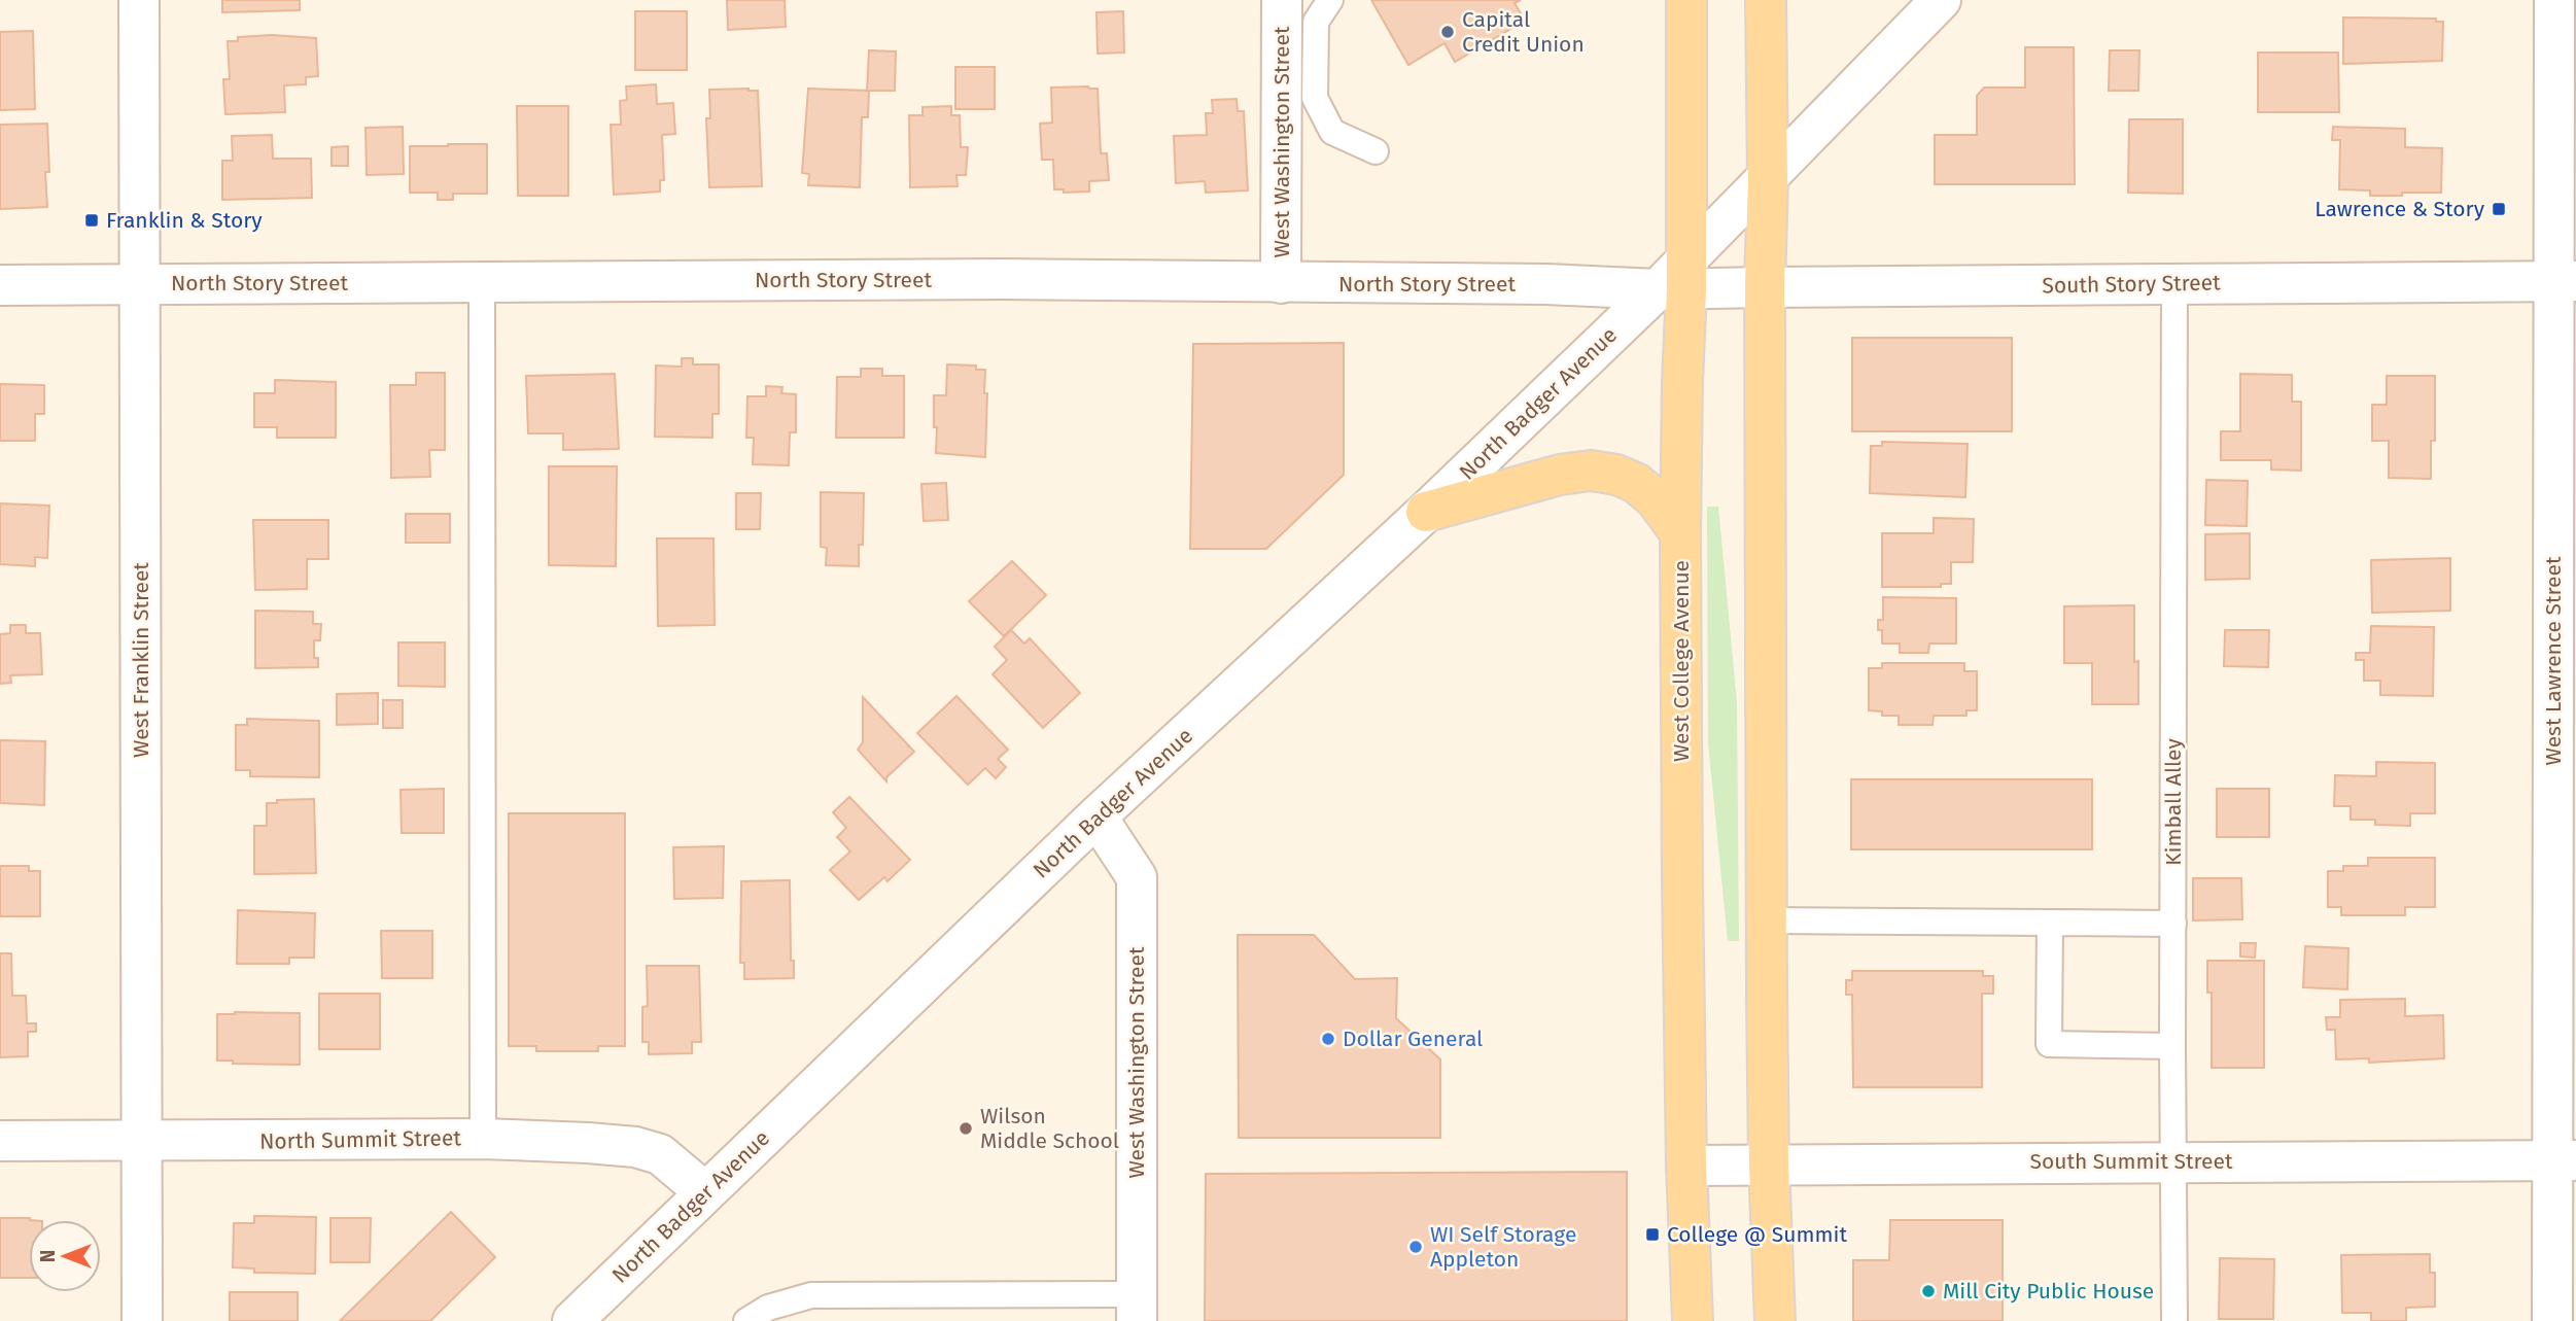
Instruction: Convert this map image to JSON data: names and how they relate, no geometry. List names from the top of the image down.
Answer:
{
  "streets": {
    "main road": ["West College Avenue"],
    "street": [
      "West Washington Street",
      "North Story Street",
      "South Story Street",
      "North Badger Avenue",
      "West Franklin Street",
      "West Lawrence Street",
      "North Summit Street",
      "South Summit Street"
    ],
    "lane": ["Kimball Alley"]
  },
  "crossings": [
    ["West Washington Street", "North Story Street"],
    ["West Washington Street", "North Badger Avenue"],
    ["North Story Street", "South Story Street"],
    ["North Story Street", "North Badger Avenue"],
    ["North Story Street", "West Franklin Street"],
    ["North Story Street", "West College Avenue"],
    ["South Story Street", "North Badger Avenue"],
    ["South Story Street", "West College Avenue"],
    ["South Story Street", "West Lawrence Street"],
    ["South Story Street", "Kimball Alley"],
    ["North Badger Avenue", "West College Avenue"],
    ["North Badger Avenue", "North Summit Street"],
    ["West Franklin Street", "North Summit Street"],
    ["West College Avenue", "South Summit Street"],
    ["West Lawrence Street", "South Summit Street"],
    ["Kimball Alley", "South Summit Street"]
  ],
  "places": {
    "other": [
      "Capital Credit Union",
      "Dollar General",
      "Wilson Middle School",
      "WI Self Storage Appleton",
      "Mill City Public House"
    ],
    "transit": ["Lawrence & Story", "Franklin & Story", "College @ Summit"]
  },
  "north": "left"
}
